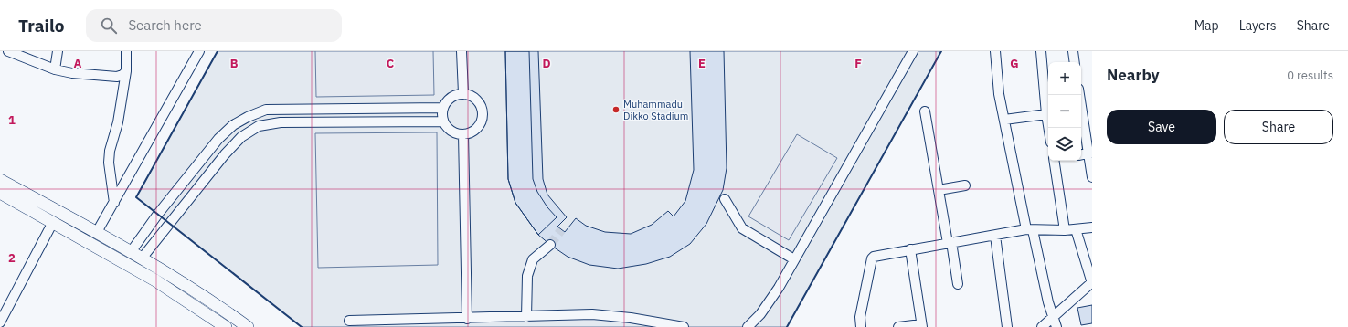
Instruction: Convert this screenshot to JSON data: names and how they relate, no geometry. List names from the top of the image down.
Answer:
{
  "places": ["Muhammadu Dikko Stadium"],
  "page": {
    "header": "Trailo",
    "search": "Search here",
    "nav": ["Map", "Layers", "Share"],
    "heading": ["Nearby", "0 results"],
    "map_buttons": ["+", "−"],
    "buttons": ["Save", "Share"]
  },
  "grid": {
    "columns": [
      "A",
      "B",
      "C",
      "D",
      "E",
      "F",
      "G"
    ],
    "rows": ["1", "2"]
  }
}
